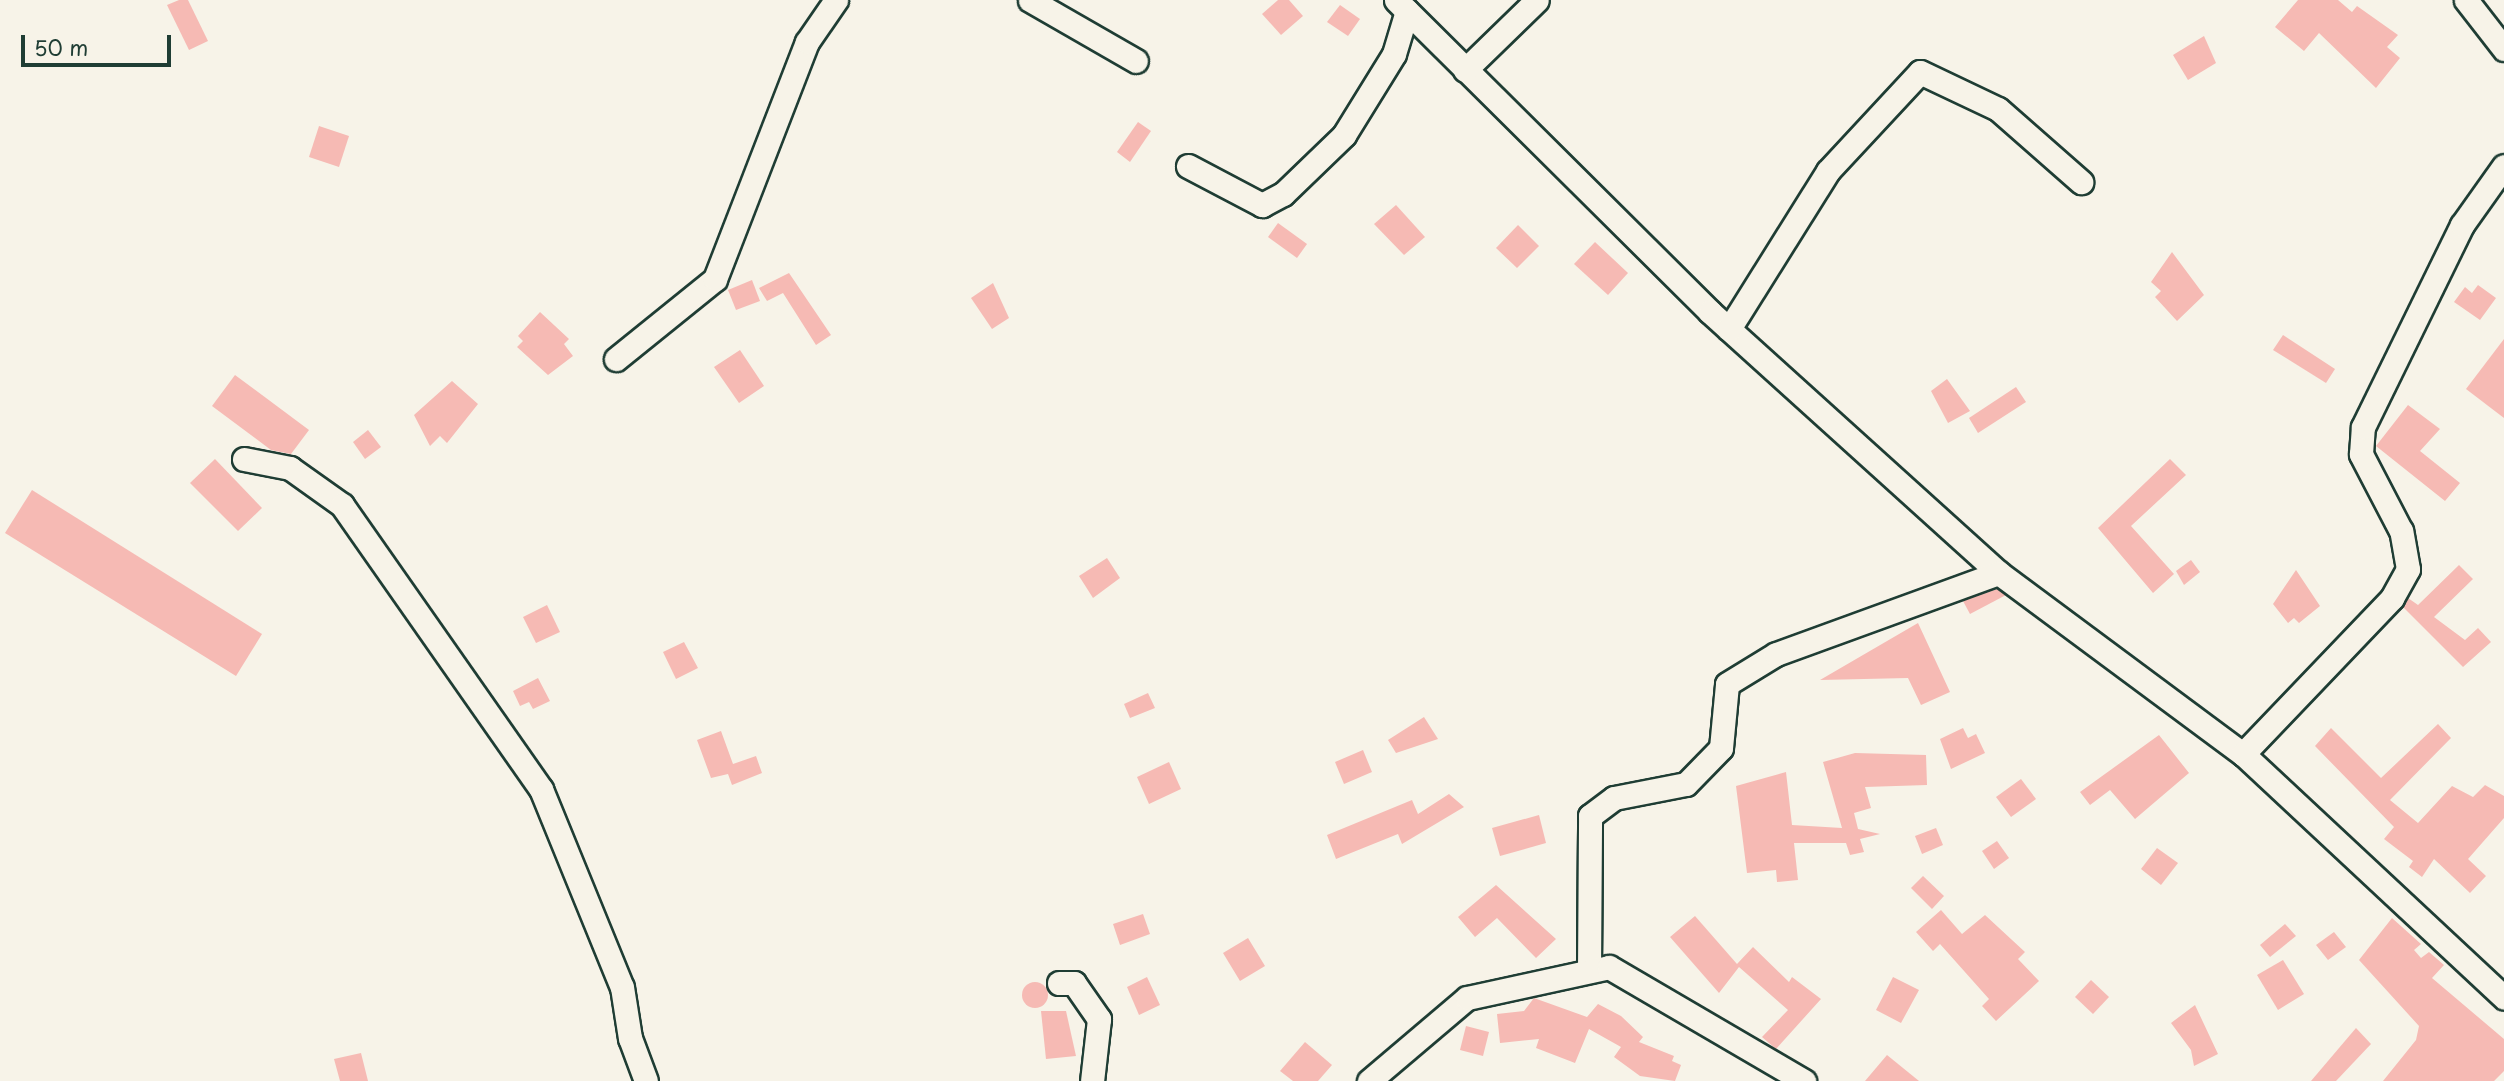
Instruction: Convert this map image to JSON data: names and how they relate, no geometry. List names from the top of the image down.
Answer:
{
  "scale_bar": "50 m"
}
